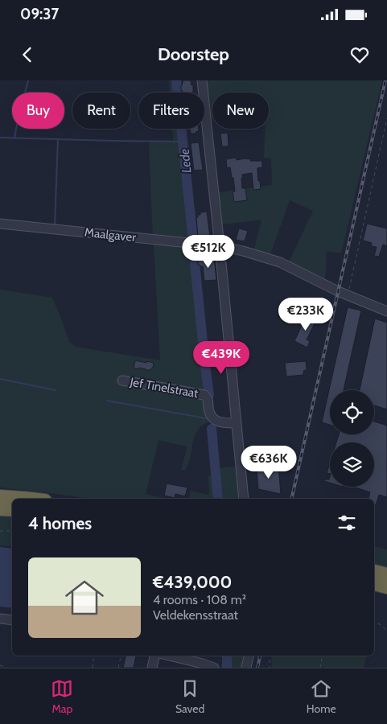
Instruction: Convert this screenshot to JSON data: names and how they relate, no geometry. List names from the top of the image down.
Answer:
{
  "streets": {
    "street": ["Maalgaver", "Jef Tinelstraat"]
  },
  "water": ["Lede"],
  "page": {
    "status": "09:37",
    "header": "Doorstep",
    "chip": [
      "Buy",
      "Rent",
      "Filters",
      "New"
    ],
    "price": [
      "€512K",
      "€233K",
      "€439K",
      "€636K"
    ],
    "heading": "4 homes",
    "list": [
      {
        "name": "€439,000",
        "note": "4 rooms · 108 m² · Veldekensstraat"
      }
    ],
    "tabs": ["Map", "Saved", "Home"]
  }
}
